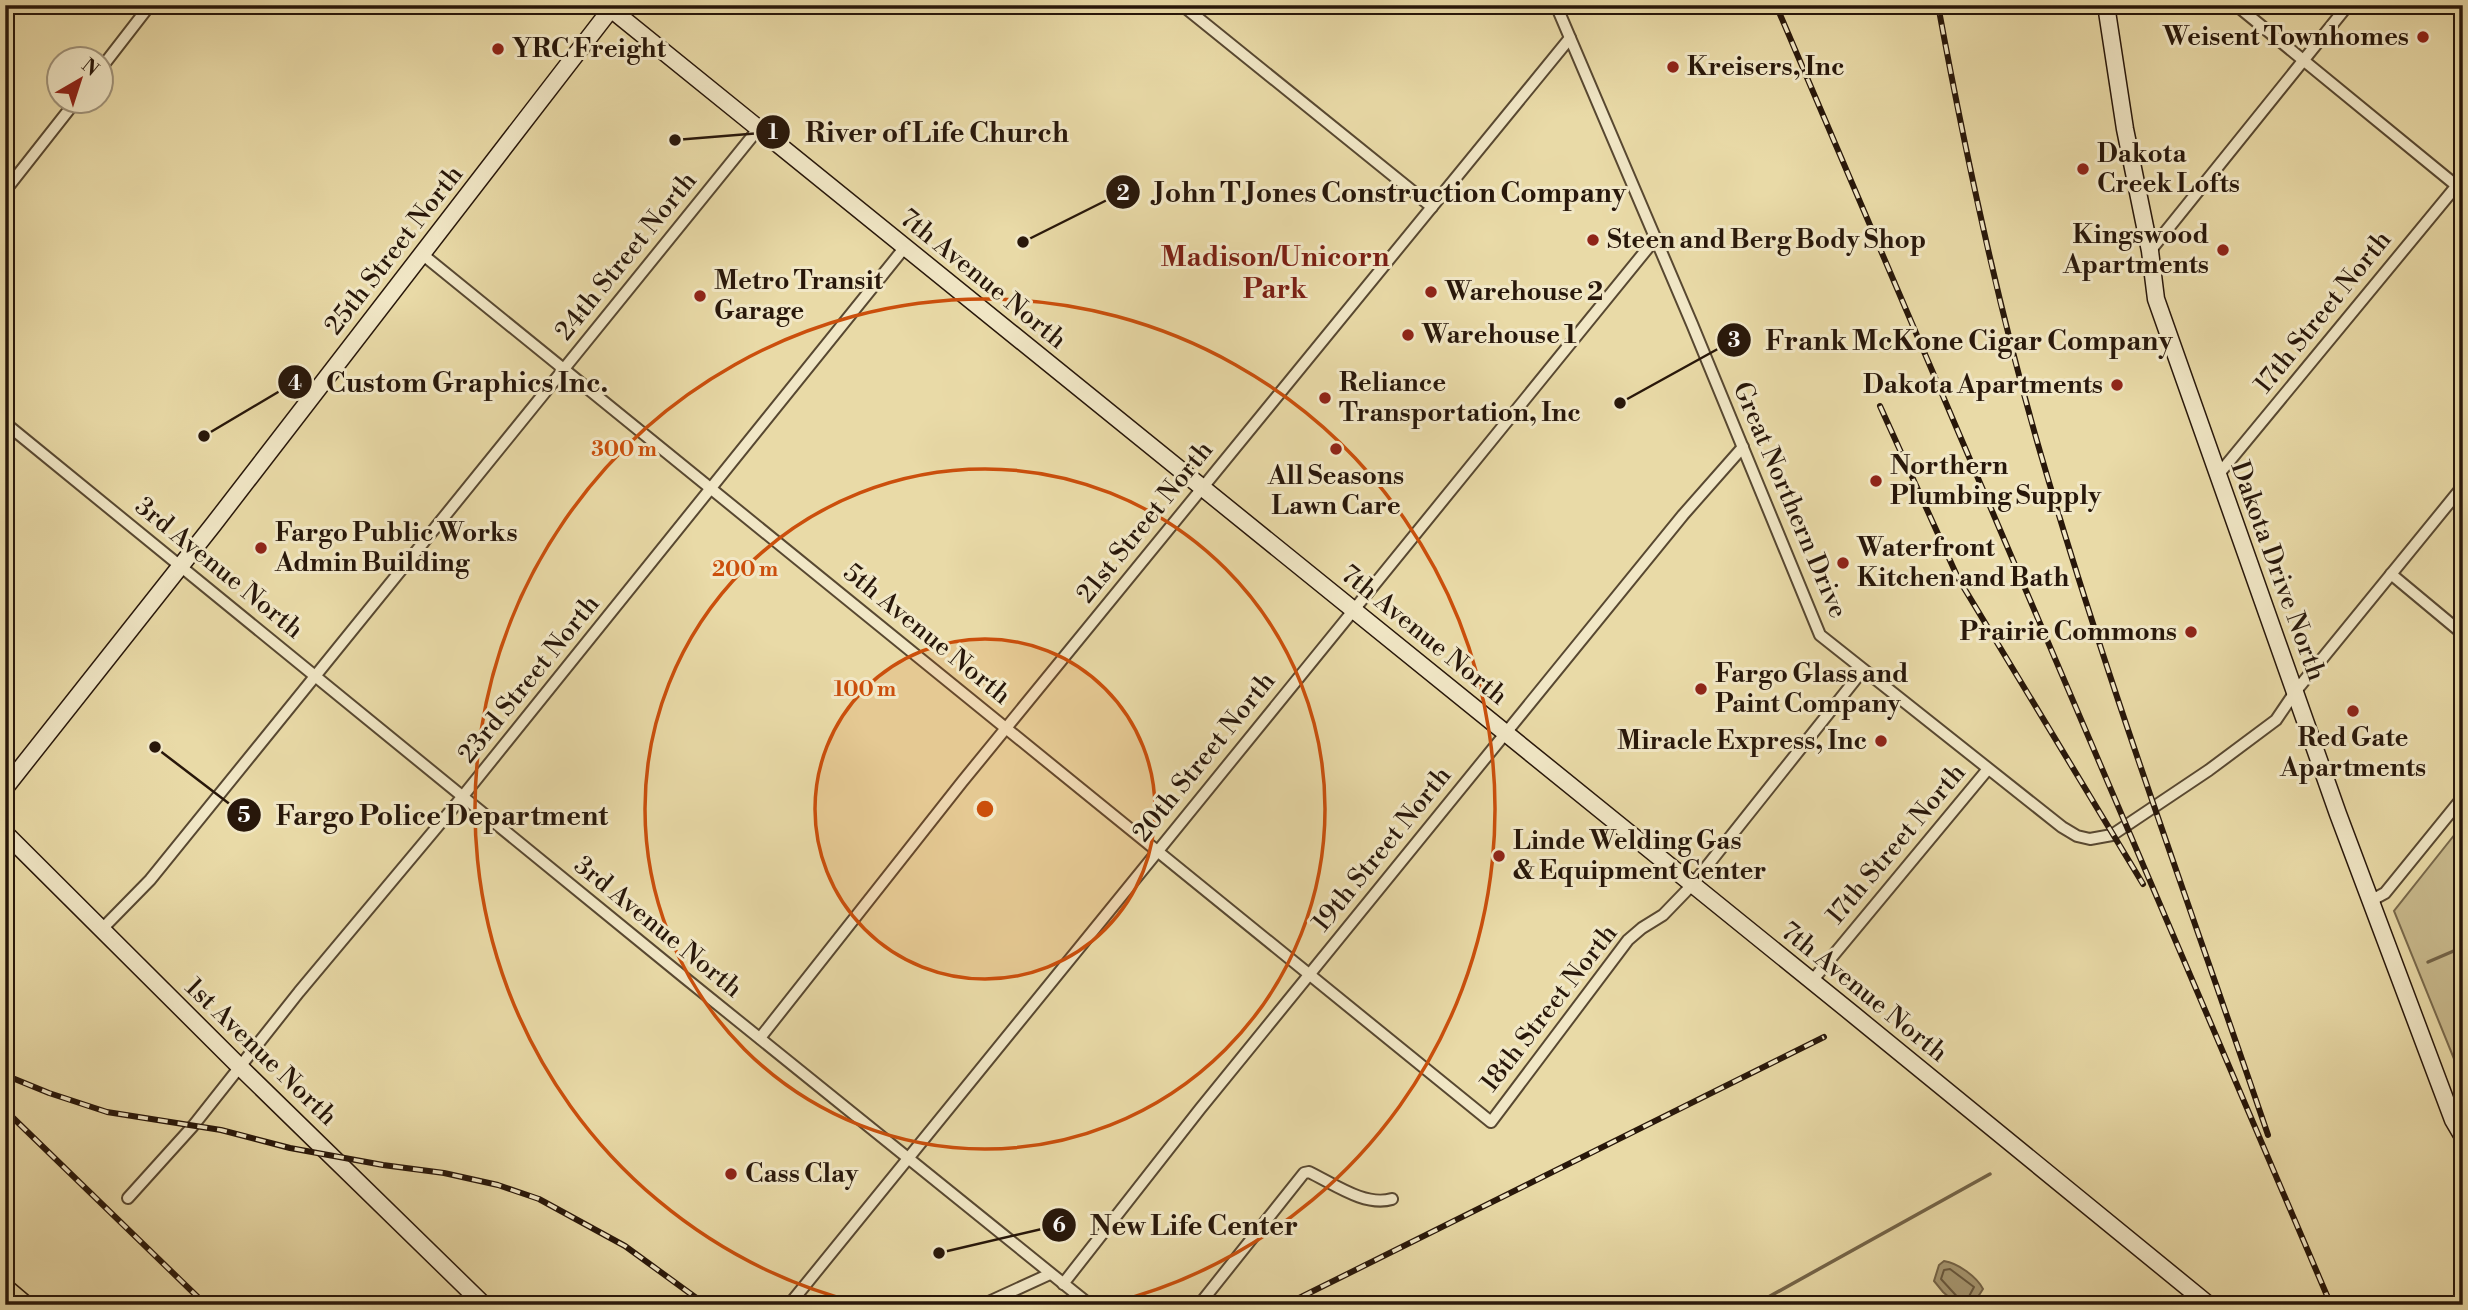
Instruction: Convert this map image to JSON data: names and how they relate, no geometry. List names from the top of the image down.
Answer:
{
  "streets": {
    "main road": [
      "25th Street North",
      "7th Avenue North",
      "Dakota Drive North",
      "1st Avenue North"
    ],
    "street": [
      "24th Street North",
      "17th Street North",
      "Great Northern Drive",
      "21st Street North",
      "3rd Avenue North",
      "5th Avenue North",
      "23rd Street North",
      "20th Street North",
      "19th Street North",
      "18th Street North"
    ]
  },
  "crossings": [
    ["25th Street North", "7th Avenue North"],
    ["25th Street North", "3rd Avenue North"],
    ["25th Street North", "5th Avenue North"],
    ["24th Street North", "7th Avenue North"],
    ["24th Street North", "3rd Avenue North"],
    ["24th Street North", "5th Avenue North"],
    ["24th Street North", "1st Avenue North"],
    ["7th Avenue North", "17th Street North"],
    ["7th Avenue North", "21st Street North"],
    ["7th Avenue North", "23rd Street North"],
    ["7th Avenue North", "20th Street North"],
    ["7th Avenue North", "19th Street North"],
    ["7th Avenue North", "18th Street North"],
    ["17th Street North", "Great Northern Drive"],
    ["17th Street North", "Dakota Drive North"],
    ["Great Northern Drive", "21st Street North"],
    ["Great Northern Drive", "Dakota Drive North"],
    ["Great Northern Drive", "20th Street North"],
    ["Great Northern Drive", "19th Street North"],
    ["Great Northern Drive", "18th Street North"],
    ["21st Street North", "3rd Avenue North"],
    ["21st Street North", "5th Avenue North"],
    ["3rd Avenue North", "23rd Street North"],
    ["3rd Avenue North", "20th Street North"],
    ["3rd Avenue North", "19th Street North"],
    ["5th Avenue North", "23rd Street North"],
    ["5th Avenue North", "20th Street North"],
    ["5th Avenue North", "19th Street North"],
    ["5th Avenue North", "18th Street North"],
    ["23rd Street North", "1st Avenue North"]
  ],
  "districts": ["Madison/Unicorn Park"],
  "places": [
    "Weisent Townhomes",
    "YRC Freight",
    "Kreisers, Inc",
    "River of Life Church",
    "Dakota Creek Lofts",
    "Steen and Berg Body Shop",
    "John T Jones Construction Company",
    "Kingswood Apartments",
    "Warehouse 2",
    "Metro Transit Garage",
    "Warehouse 1",
    "Dakota Apartments",
    "Reliance Transportation, Inc",
    "Frank McKone Cigar Company",
    "Custom Graphics Inc.",
    "All Seasons Lawn Care",
    "Northern Plumbing Supply",
    "Fargo Public Works Admin Building",
    "Waterfront Kitchen and Bath",
    "Prairie Commons",
    "Fargo Glass and Paint Company",
    "Red Gate Apartments",
    "Miracle Express, Inc",
    "Fargo Police Department",
    "Linde Welding Gas & Equipment Center",
    "Cass Clay",
    "New Life Center"
  ],
  "north": "top right",
  "rings": ["300 m", "200 m", "100 m"]
}
